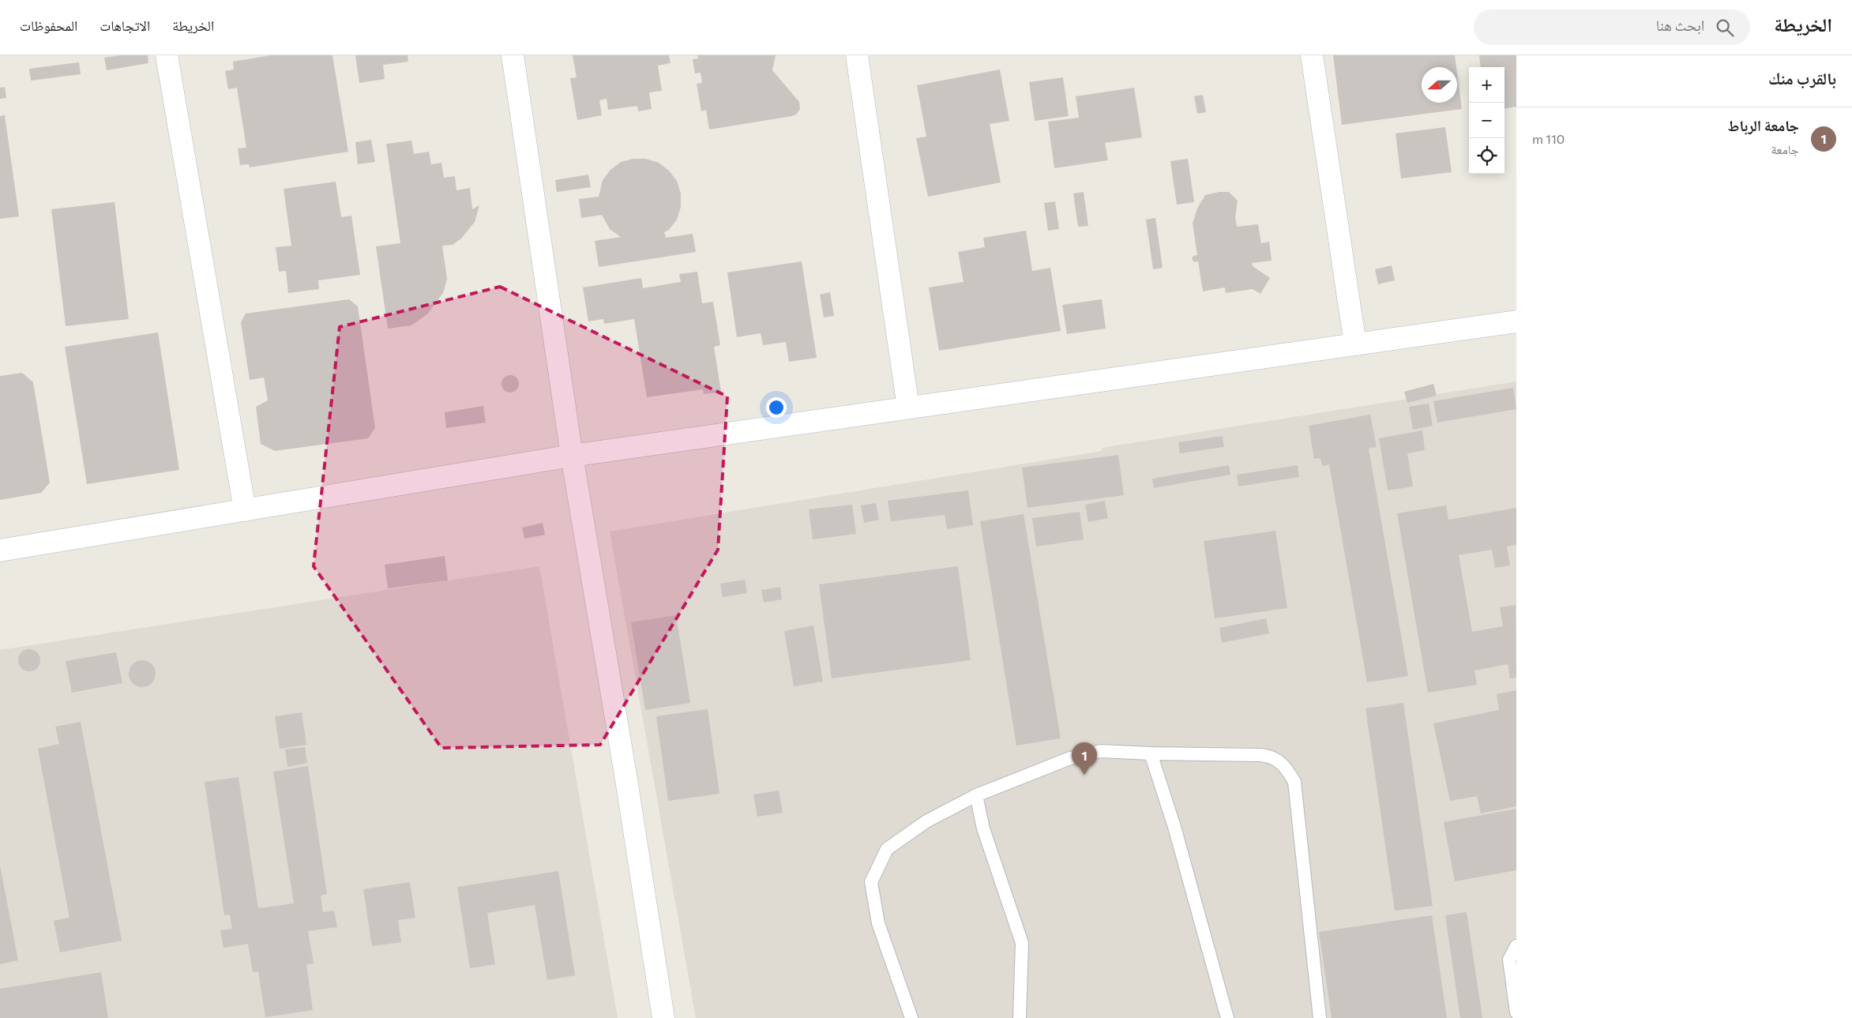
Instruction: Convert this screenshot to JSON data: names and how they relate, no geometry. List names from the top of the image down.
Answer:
{
  "north": "left",
  "page": {
    "header": "الخريطة",
    "search": "ابحث هنا",
    "nav": ["الخريطة", "الاتجاهات", "المحفوظات"],
    "heading": "بالقرب منك",
    "map_buttons": ["+", "−"],
    "list": [
      {
        "mark": "1",
        "name": "جامعة الرباط",
        "note": "جامعة",
        "value": "110 m"
      }
    ],
    "pins": "1"
  }
}
